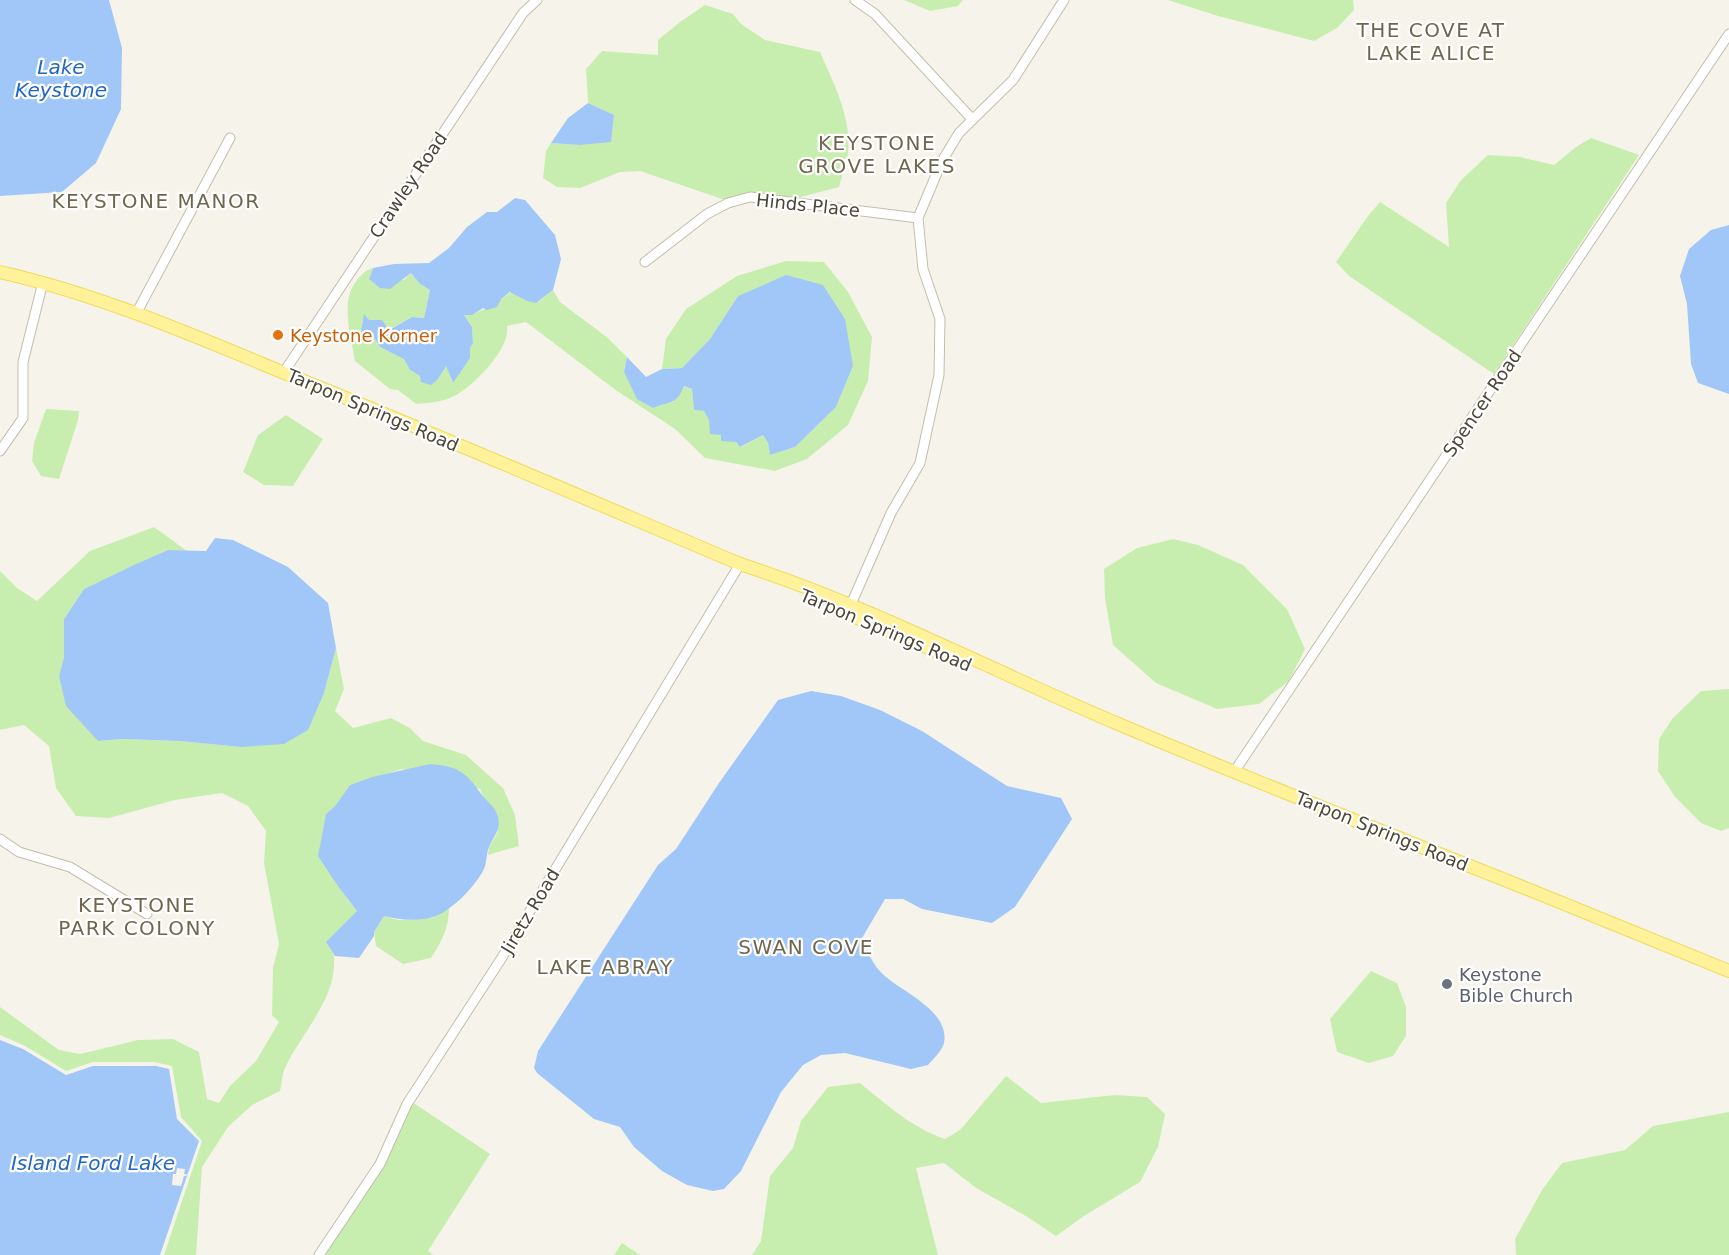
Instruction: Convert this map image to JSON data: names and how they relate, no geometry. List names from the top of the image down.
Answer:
{
  "streets": {
    "main road": ["Tarpon Springs Road"],
    "street": [
      "Crawley Road",
      "Hinds Place",
      "Spencer Road",
      "Jiretz Road"
    ]
  },
  "crossings": [
    ["Crawley Road", "Tarpon Springs Road"],
    ["Spencer Road", "Tarpon Springs Road"],
    ["Tarpon Springs Road", "Jiretz Road"]
  ],
  "districts": [
    "THE COVE AT LAKE ALICE",
    "KEYSTONE GROVE LAKES",
    "KEYSTONE MANOR",
    "KEYSTONE PARK COLONY",
    "SWAN COVE",
    "LAKE ABRAY"
  ],
  "water": ["Lake Keystone", "Island Ford Lake"],
  "places": ["Keystone Korner", "Keystone Bible Church"]
}
